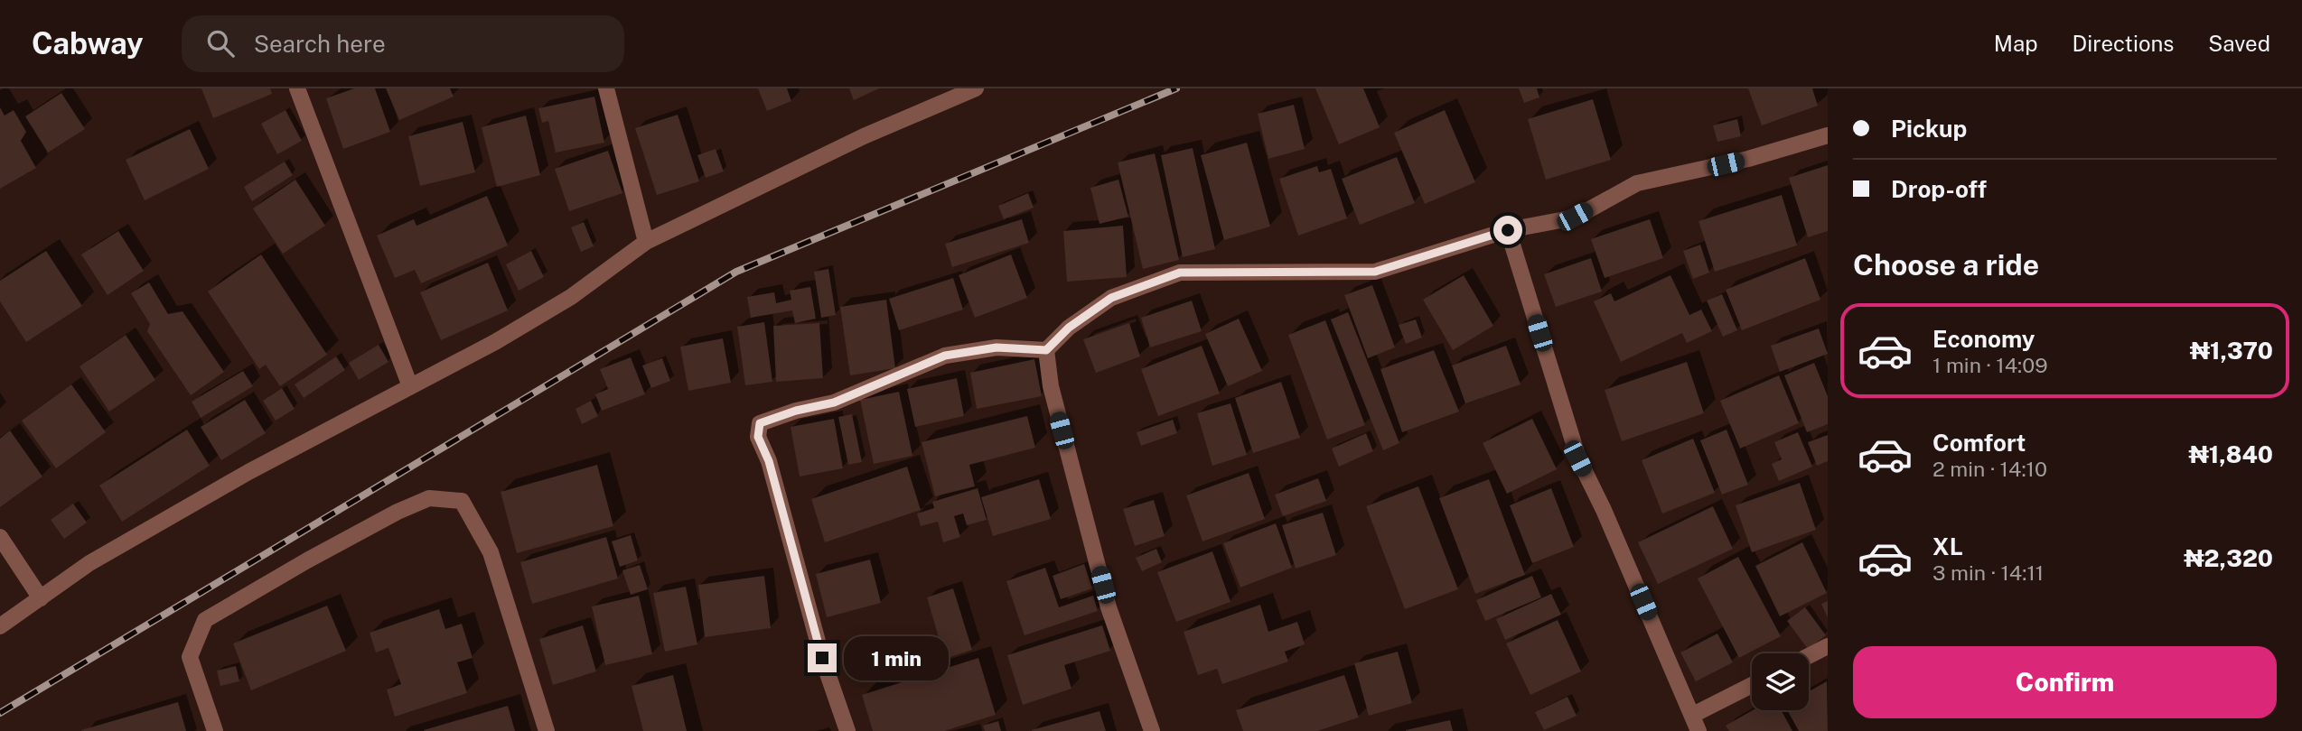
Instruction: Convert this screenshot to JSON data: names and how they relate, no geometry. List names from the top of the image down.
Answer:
{
  "page": {
    "header": "Cabway",
    "search": "Search here",
    "nav": ["Map", "Directions", "Saved"],
    "banner": ["Pickup", "Drop-off"],
    "heading": "Choose a ride",
    "list": [
      {
        "name": "Economy",
        "note": "1 min · 14:09",
        "value": "₦1,370"
      },
      {
        "name": "Comfort",
        "note": "2 min · 14:10",
        "value": "₦1,840"
      },
      {
        "name": "XL",
        "note": "3 min · 14:11",
        "value": "₦2,320"
      }
    ],
    "buttons": "Confirm",
    "bubble": "1 min"
  }
}
